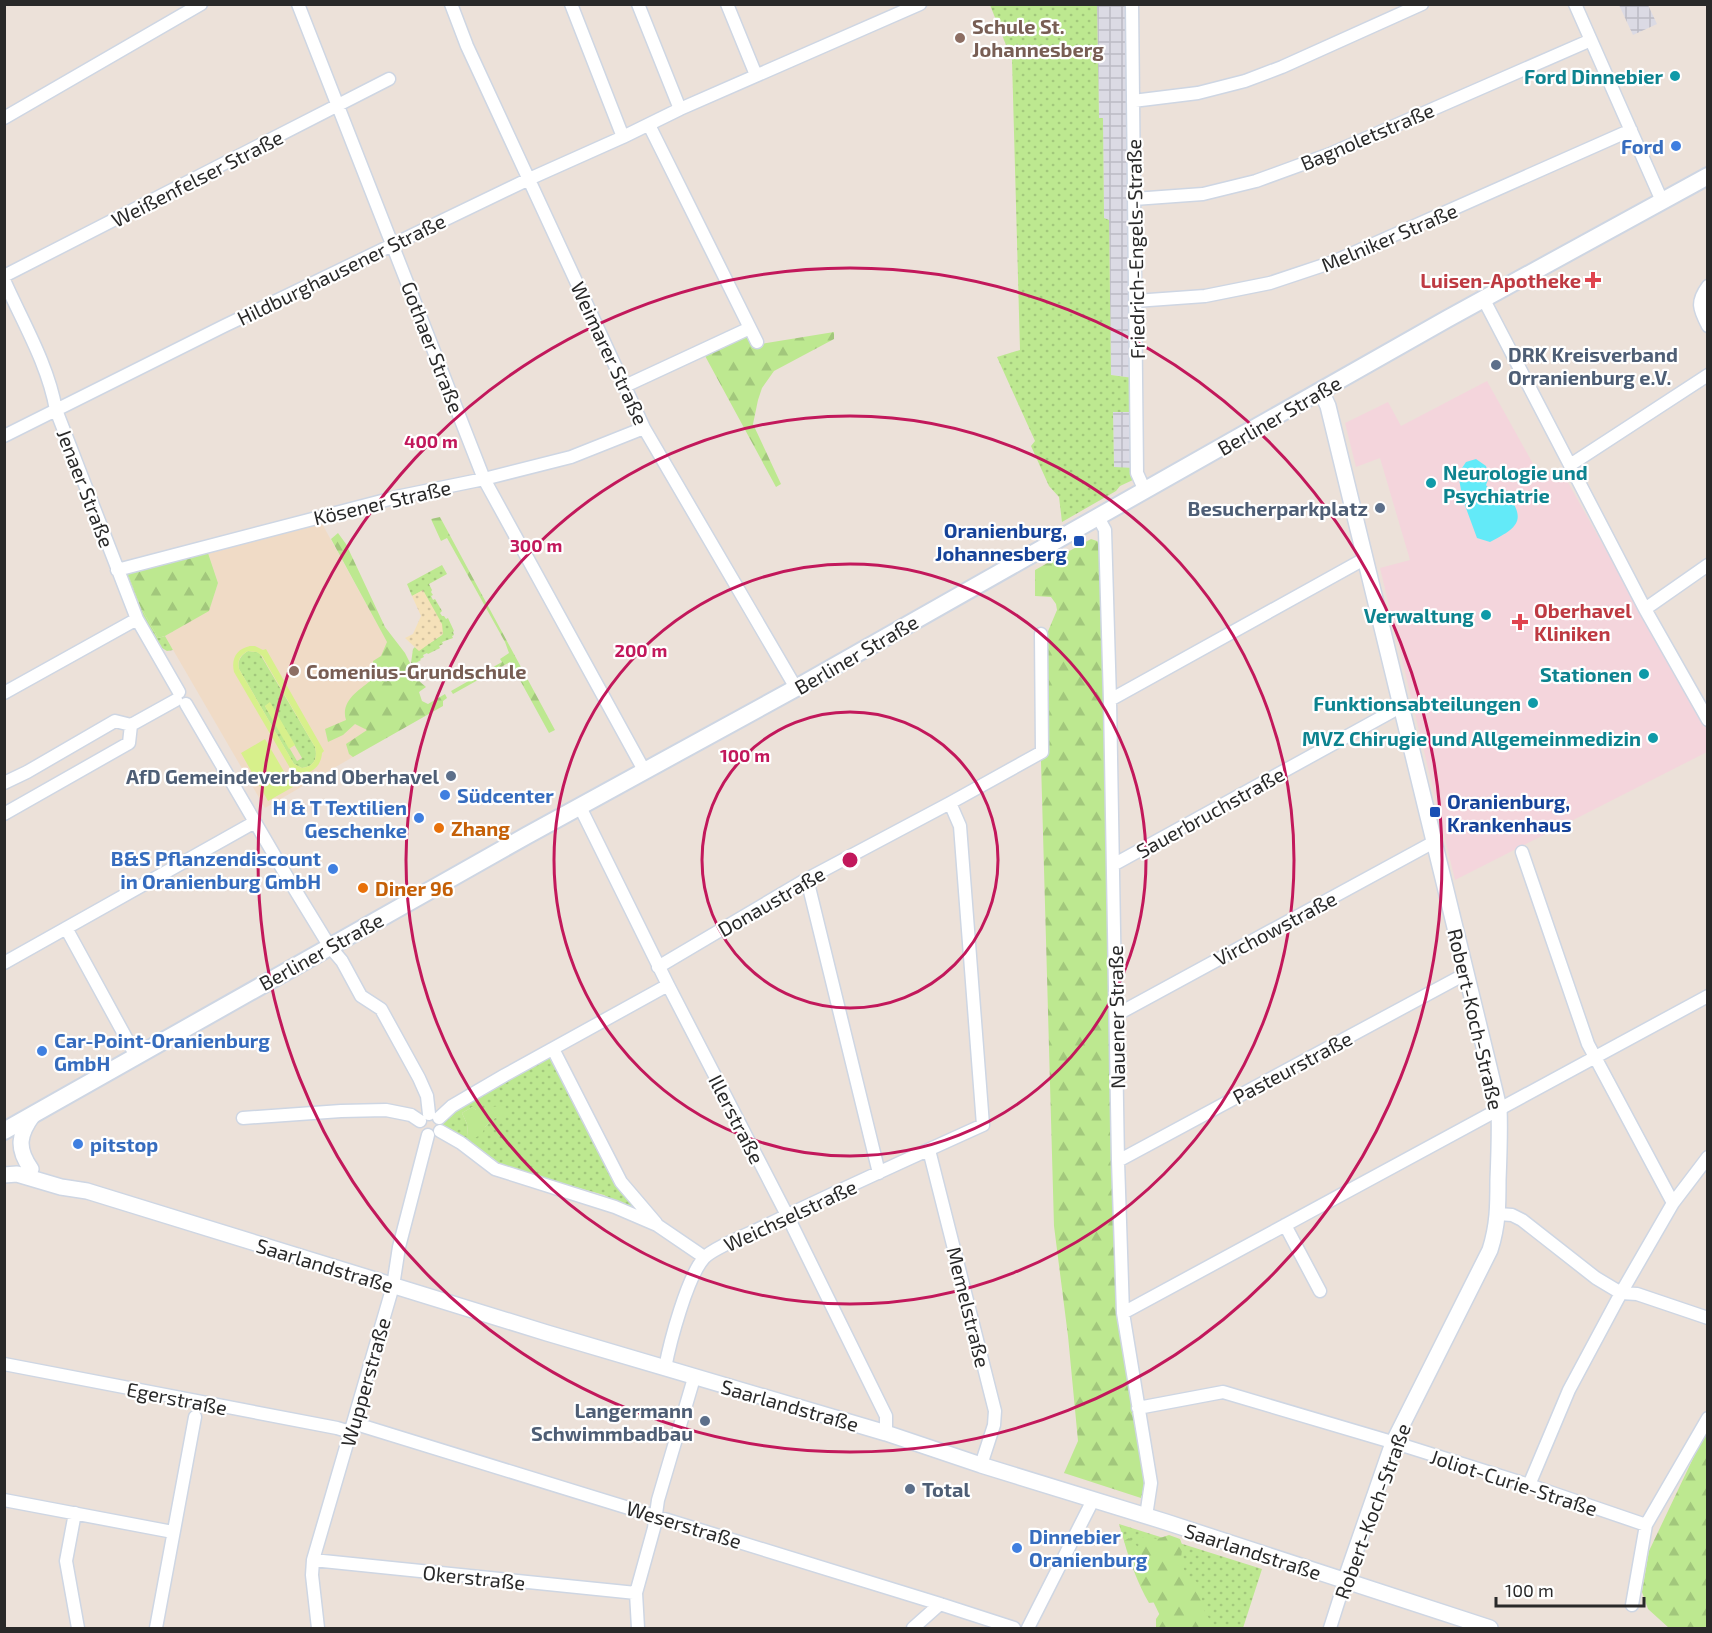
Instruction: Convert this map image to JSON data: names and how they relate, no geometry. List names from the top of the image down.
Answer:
{
  "streets": {
    "main road": ["Berliner Straße"],
    "street": [
      "Bagnoletstraße",
      "Weißenfelser Straße",
      "Melniker Straße",
      "Friedrich-Engels-Straße",
      "Hildburghausener Straße",
      "Gothaer Straße",
      "Weimarer Straße",
      "Jenaer Straße",
      "Kösener Straße",
      "Sauerbruchstraße",
      "Donaustraße",
      "Virchowstraße",
      "Nauener Straße",
      "Robert-Koch-Straße",
      "Pasteurstraße",
      "Illerstraße",
      "Weichselstraße",
      "Saarlandstraße",
      "Memelstraße",
      "Wupperstraße",
      "Egerstraße",
      "Joliot-Curie-Straße",
      "Weserstraße",
      "Okerstraße"
    ]
  },
  "crossings": [
    ["Bagnoletstraße", "Friedrich-Engels-Straße"],
    ["Weißenfelser Straße", "Gothaer Straße"],
    ["Weißenfelser Straße", "Jenaer Straße"],
    ["Melniker Straße", "Friedrich-Engels-Straße"],
    ["Friedrich-Engels-Straße", "Berliner Straße"],
    ["Hildburghausener Straße", "Gothaer Straße"],
    ["Hildburghausener Straße", "Weimarer Straße"],
    ["Hildburghausener Straße", "Jenaer Straße"],
    ["Gothaer Straße", "Berliner Straße"],
    ["Gothaer Straße", "Kösener Straße"],
    ["Weimarer Straße", "Berliner Straße"],
    ["Weimarer Straße", "Kösener Straße"],
    ["Berliner Straße", "Jenaer Straße"],
    ["Berliner Straße", "Nauener Straße"],
    ["Berliner Straße", "Robert-Koch-Straße"],
    ["Berliner Straße", "Illerstraße"],
    ["Berliner Straße", "Wupperstraße"],
    ["Jenaer Straße", "Kösener Straße"],
    ["Jenaer Straße", "Wupperstraße"],
    ["Sauerbruchstraße", "Nauener Straße"],
    ["Sauerbruchstraße", "Robert-Koch-Straße"],
    ["Donaustraße", "Illerstraße"],
    ["Donaustraße", "Weichselstraße"],
    ["Virchowstraße", "Nauener Straße"],
    ["Virchowstraße", "Robert-Koch-Straße"],
    ["Nauener Straße", "Pasteurstraße"],
    ["Nauener Straße", "Saarlandstraße"],
    ["Nauener Straße", "Joliot-Curie-Straße"],
    ["Robert-Koch-Straße", "Pasteurstraße"],
    ["Robert-Koch-Straße", "Saarlandstraße"],
    ["Robert-Koch-Straße", "Joliot-Curie-Straße"],
    ["Illerstraße", "Weichselstraße"],
    ["Illerstraße", "Saarlandstraße"],
    ["Weichselstraße", "Saarlandstraße"],
    ["Weichselstraße", "Memelstraße"],
    ["Saarlandstraße", "Memelstraße"],
    ["Saarlandstraße", "Wupperstraße"],
    ["Wupperstraße", "Egerstraße"],
    ["Wupperstraße", "Weserstraße"],
    ["Wupperstraße", "Okerstraße"],
    ["Egerstraße", "Weserstraße"]
  ],
  "places": {
    "other": [
      "Schule St. Johannesberg",
      "Ford Dinnebier",
      "Ford",
      "DRK Kreisverband Orranienburg e.V.",
      "Neurologie und Psychiatrie",
      "Besucherparkplatz",
      "Verwaltung",
      "Comenius-Grundschule",
      "Stationen",
      "Funktionsabteilungen",
      "MVZ Chirugie und Allgemeinmedizin",
      "AfD Gemeindeverband Oberhavel",
      "Südcenter",
      "H & T Textilien Geschenke",
      "Zhang",
      "B&S Pflanzendiscount in Oranienburg GmbH",
      "Diner 96",
      "Car-Point-Oranienburg GmbH",
      "pitstop",
      "Langermann Schwimmbadbau",
      "Total",
      "Dinnebier Oranienburg"
    ],
    "health": ["Luisen-Apotheke", "Oberhavel Kliniken"],
    "transit": ["Oranienburg, Johannesberg", "Oranienburg, Krankenhaus"]
  },
  "scale_bar": "100 m",
  "rings": [
    "400 m",
    "300 m",
    "200 m",
    "100 m"
  ]
}
